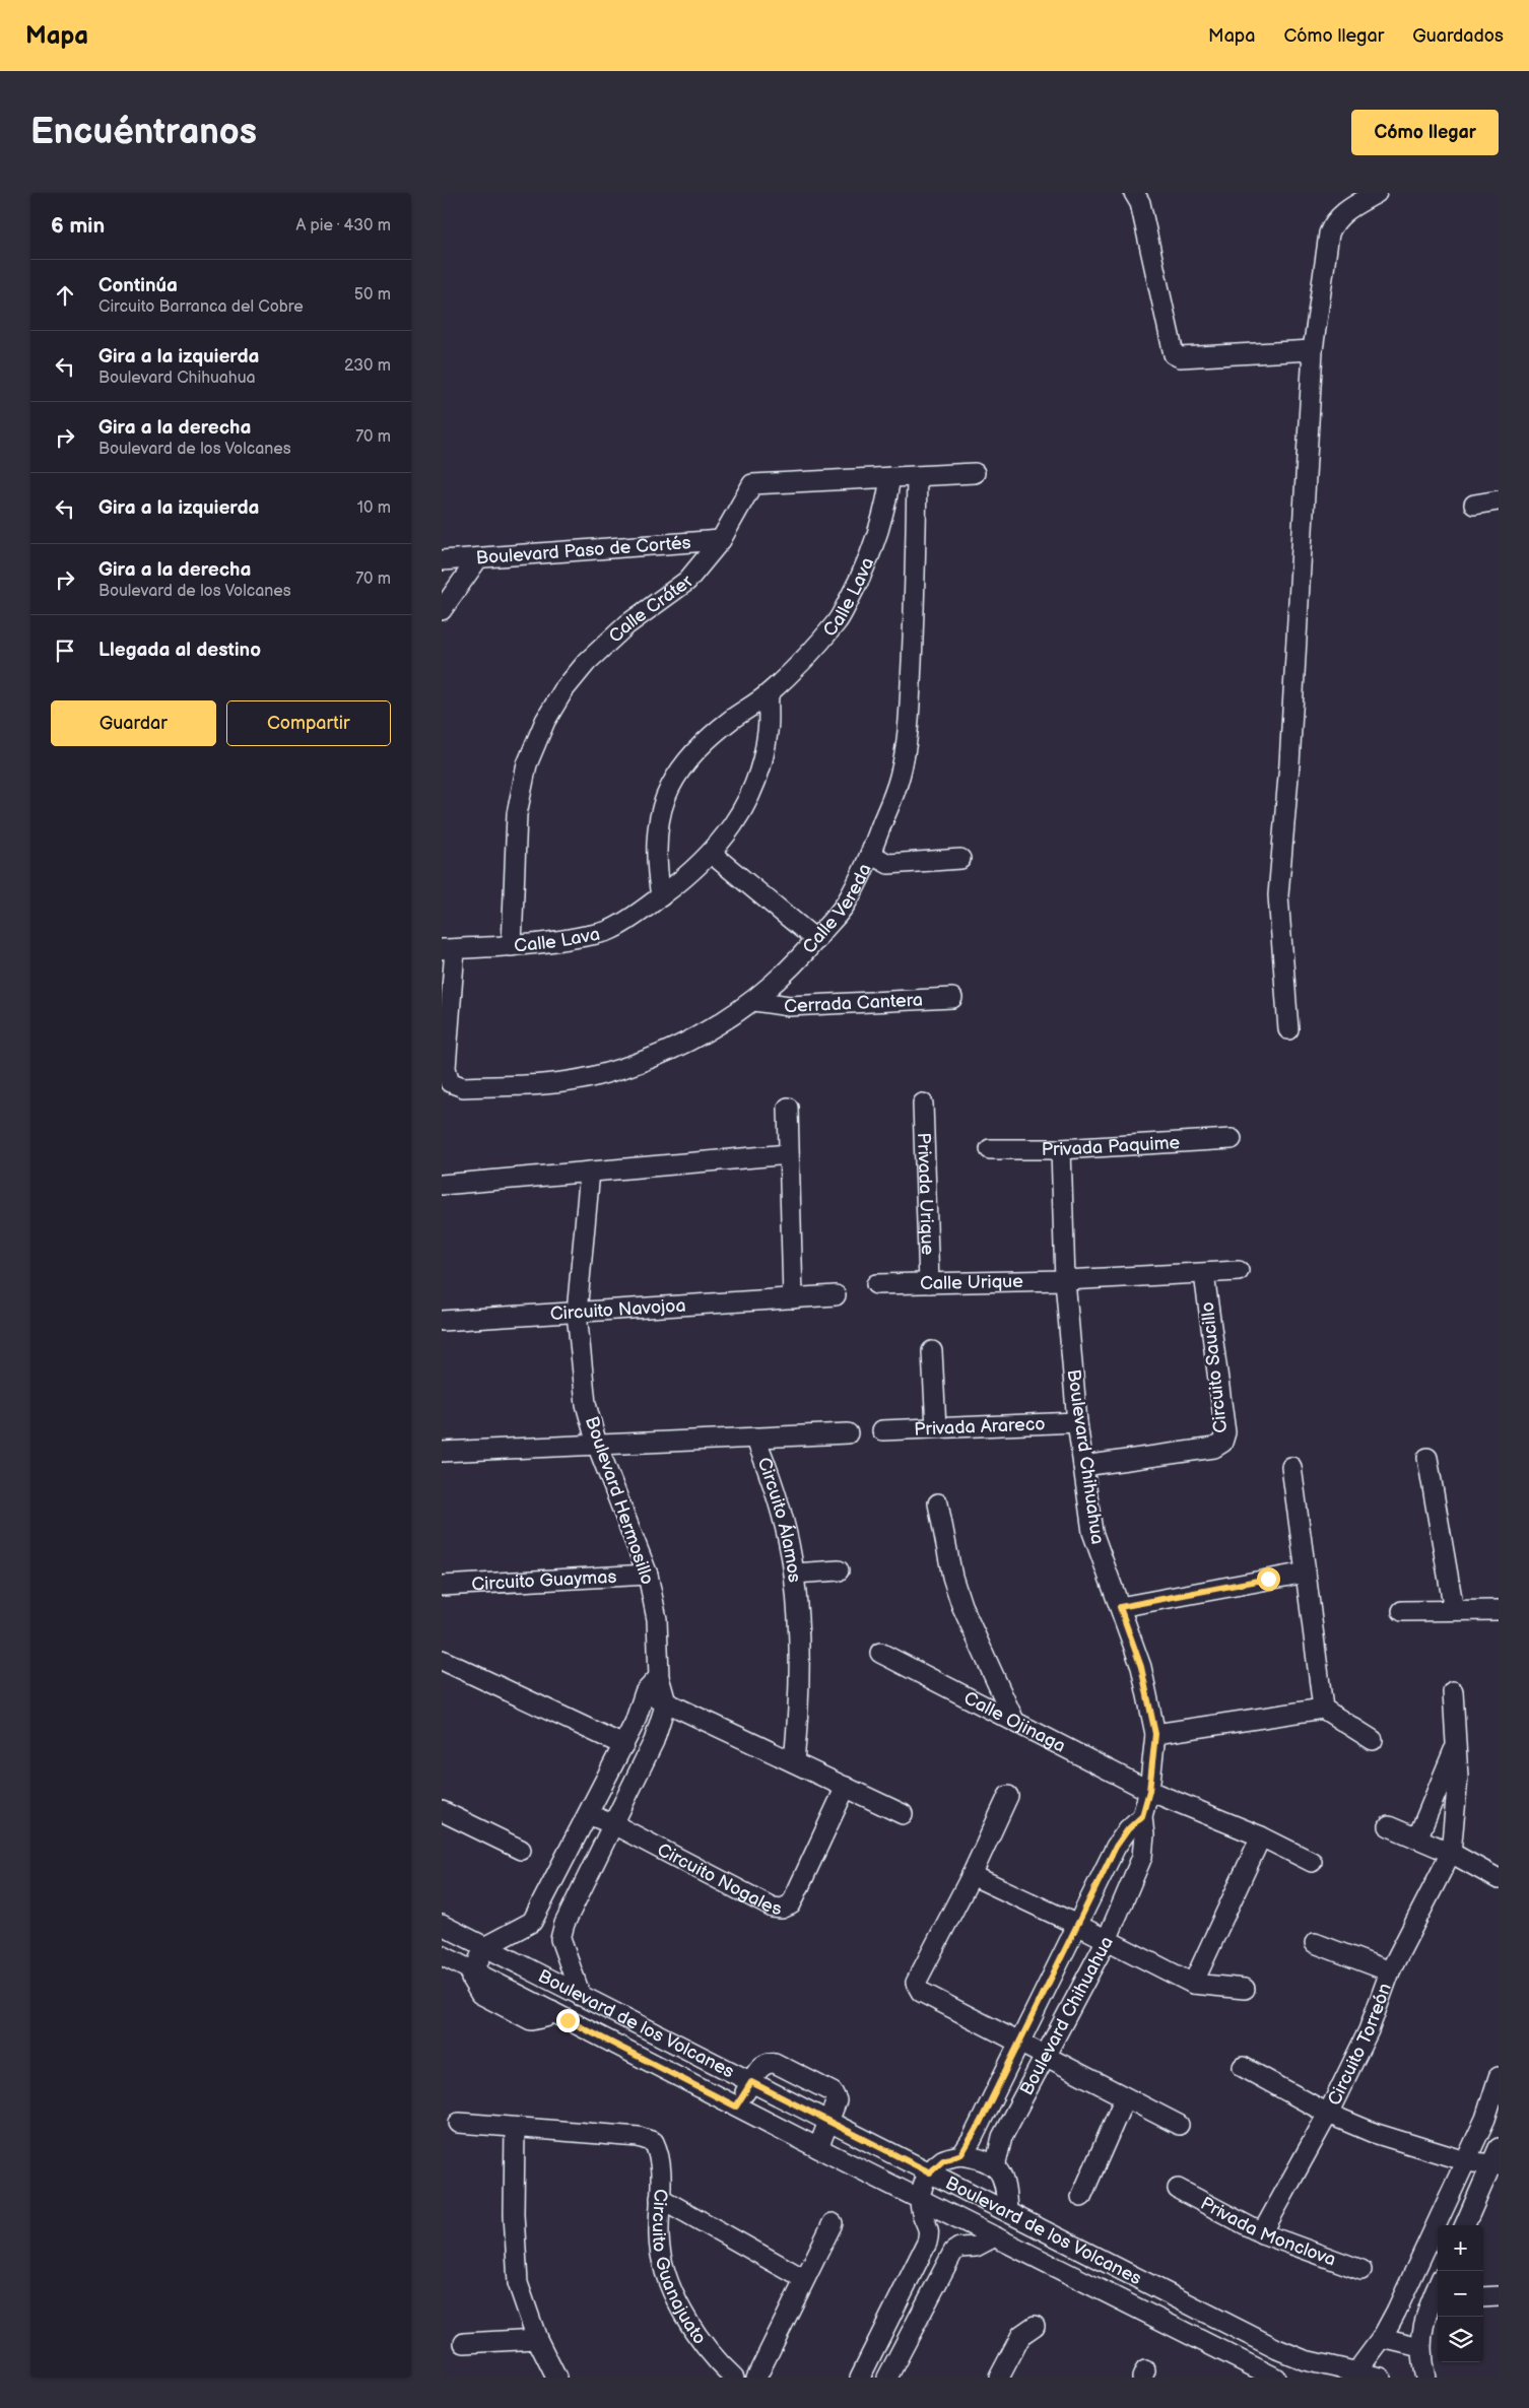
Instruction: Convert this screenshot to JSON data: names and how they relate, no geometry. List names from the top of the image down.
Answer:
{
  "streets": {
    "street": [
      "Boulevard Paso de Cortés",
      "Calle Lava",
      "Calle Cráter",
      "Calle Vereda",
      "Cerrada Cantera",
      "Privada Paquime",
      "Privada Urique",
      "Calle Urique",
      "Circuito Navojoa",
      "Circuito Saucillo",
      "Privada Arareco",
      "Boulevard Chihuahua",
      "Boulevard Hermosillo",
      "Circuito Álamos",
      "Circuito Guaymas",
      "Calle Ojinaga",
      "Circuito Nogales",
      "Boulevard de los Volcanes",
      "Circuito Torreón",
      "Privada Monclova",
      "Circuito Guanajuato"
    ]
  },
  "crossings": [
    ["Boulevard Paso de Cortés", "Calle Cráter"],
    ["Calle Lava", "Calle Cráter"],
    ["Calle Lava", "Calle Vereda"],
    ["Calle Cráter", "Calle Vereda"],
    ["Calle Vereda", "Cerrada Cantera"],
    ["Privada Paquime", "Boulevard Chihuahua"],
    ["Privada Urique", "Calle Urique"],
    ["Calle Urique", "Boulevard Chihuahua"],
    ["Circuito Navojoa", "Boulevard Hermosillo"],
    ["Circuito Saucillo", "Boulevard Chihuahua"],
    ["Privada Arareco", "Boulevard Chihuahua"],
    ["Boulevard Chihuahua", "Calle Ojinaga"],
    ["Boulevard Hermosillo", "Circuito Álamos"],
    ["Boulevard Hermosillo", "Circuito Guaymas"],
    ["Circuito Torreón", "Privada Monclova"]
  ],
  "page": {
    "header": "Mapa",
    "nav": ["Mapa", "Cómo llegar", "Guardados"],
    "buttons": [
      "Cómo llegar",
      ["Guardar", "Compartir"]
    ],
    "title": "Encuéntranos",
    "heading": ["6 min", "A pie · 430 m"],
    "list": [
      ["Continúa", "Circuito Barranca del Cobre", "50 m"],
      ["Gira a la izquierda", "Boulevard Chihuahua", "230 m"],
      ["Gira a la derecha", "Boulevard de los Volcanes", "70 m"],
      ["Gira a la izquierda", "10 m"],
      ["Gira a la derecha", "Boulevard de los Volcanes", "70 m"],
      "Llegada al destino"
    ],
    "map_buttons": ["+", "−"]
  }
}
